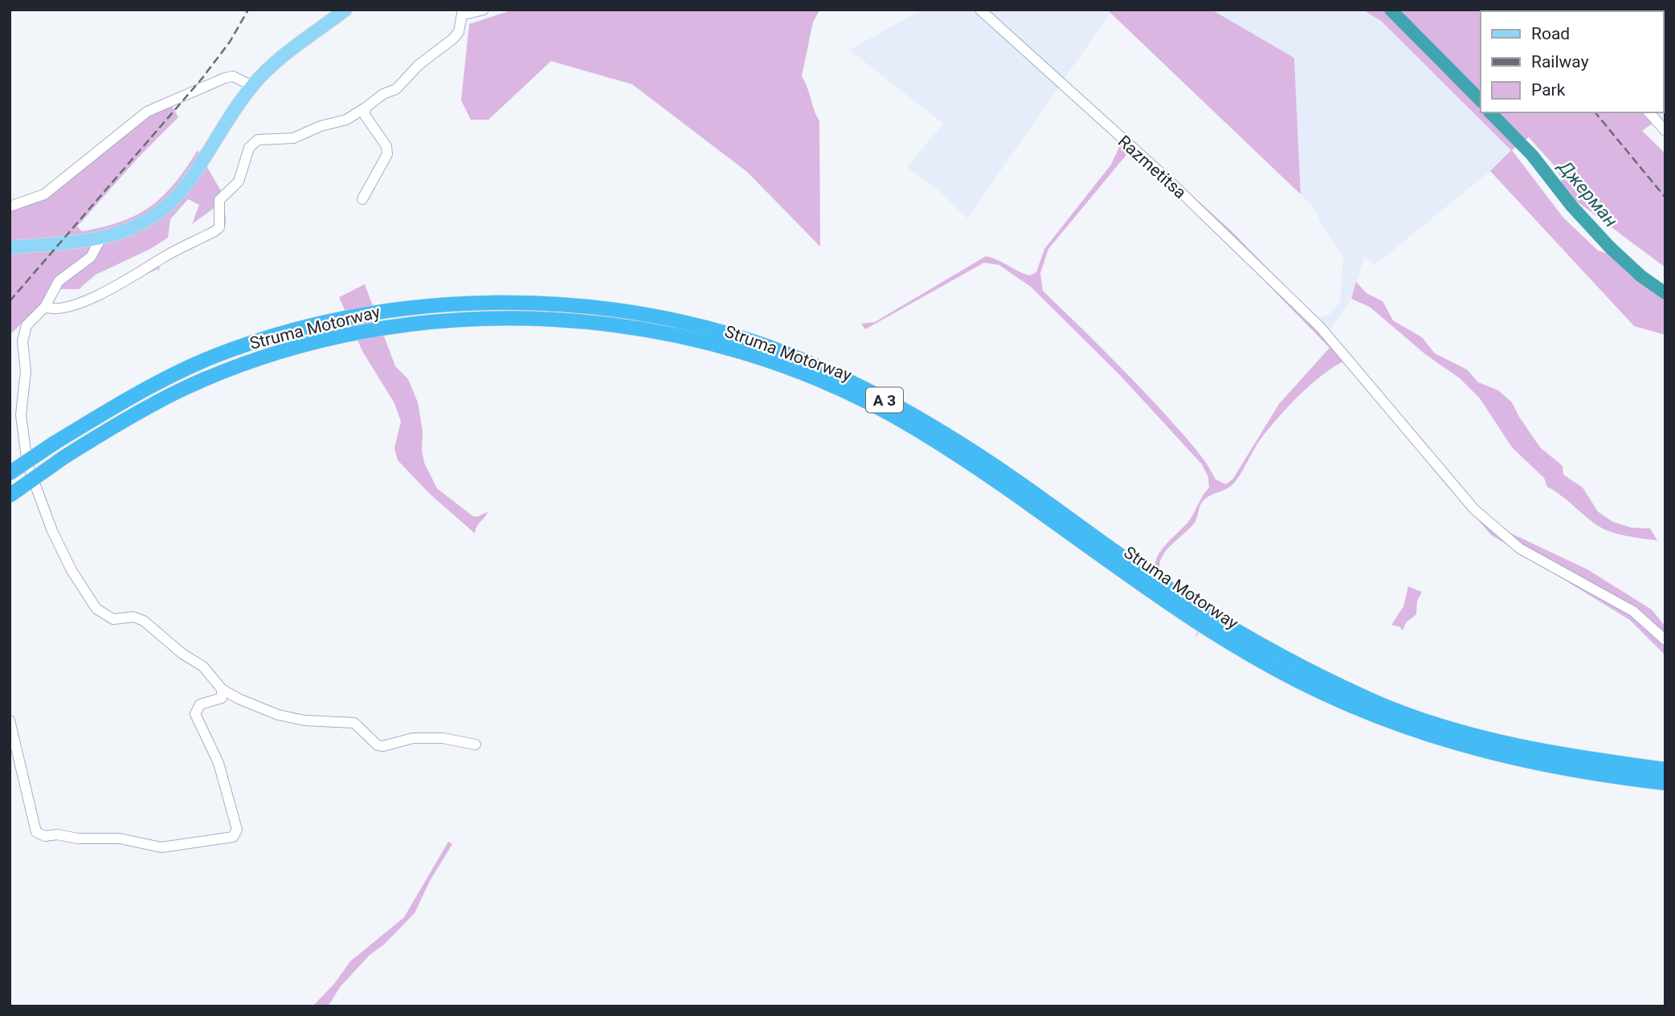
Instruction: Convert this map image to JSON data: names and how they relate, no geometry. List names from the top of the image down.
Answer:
{
  "streets": {
    "highway": ["Struma Motorway", "A 3"],
    "street": ["Razmetitsa"]
  },
  "water": ["Джерман"],
  "legend": ["Road", "Railway", "Park"]
}
